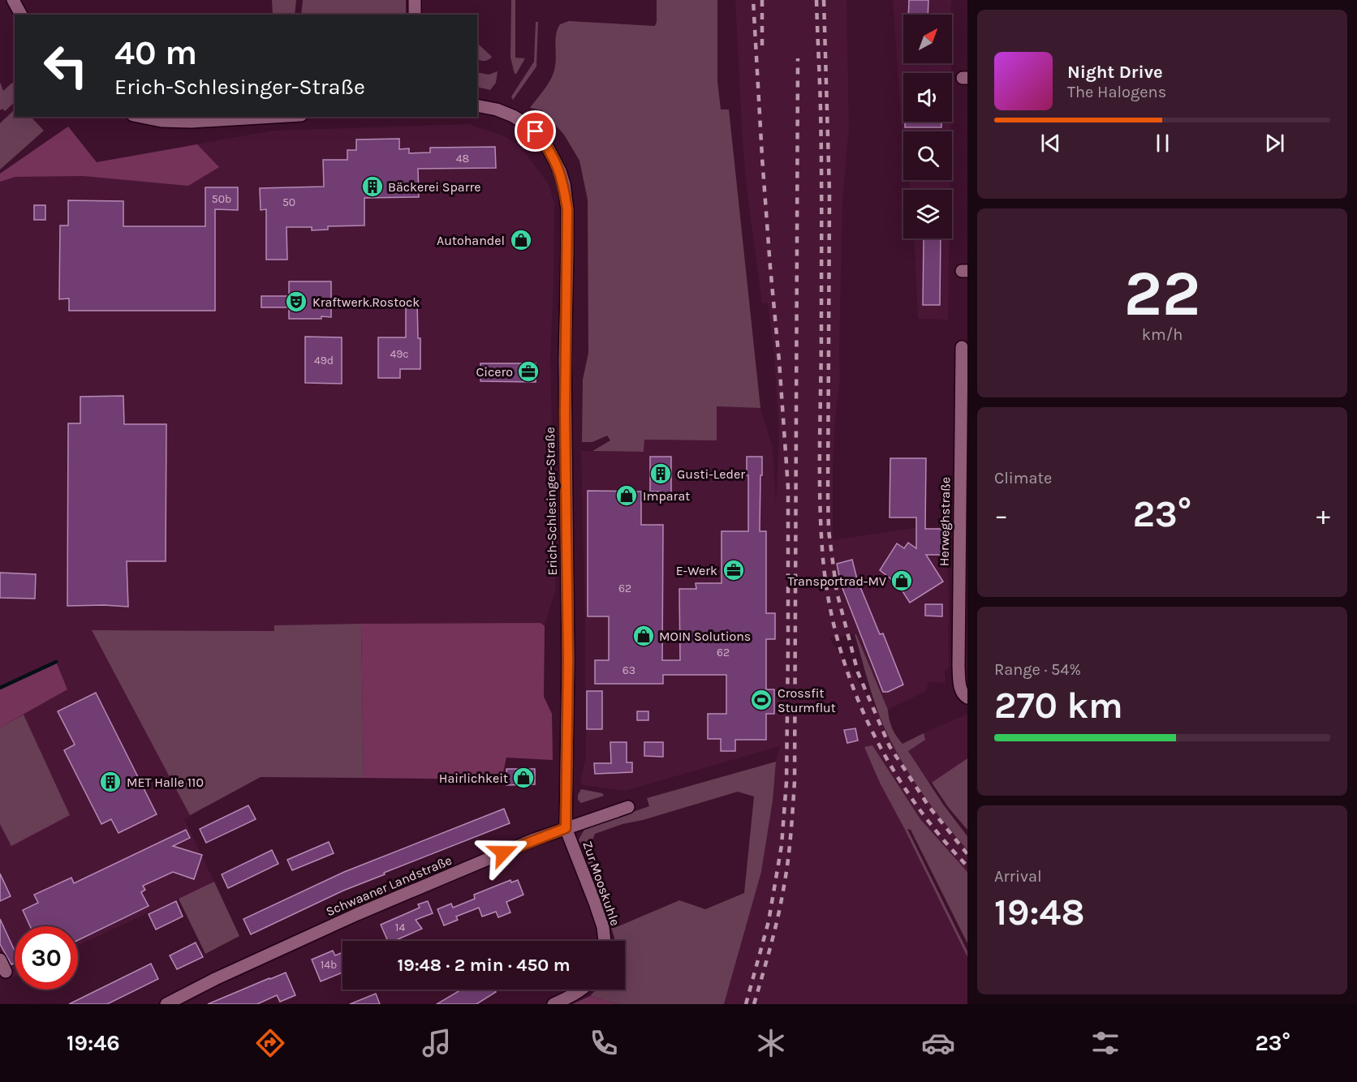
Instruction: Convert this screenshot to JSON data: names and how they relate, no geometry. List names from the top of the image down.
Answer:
{
  "streets": {
    "street": [
      "Erich-Schlesinger-Straße",
      "Herweghstraße",
      "Zur Mooskuhle",
      "Schwaaner Landstraße"
    ]
  },
  "crossings": [
    ["Erich-Schlesinger-Straße", "Zur Mooskuhle"],
    ["Erich-Schlesinger-Straße", "Schwaaner Landstraße"],
    ["Zur Mooskuhle", "Schwaaner Landstraße"]
  ],
  "places": {
    "building": ["Bäckerei Sparre", "Gusti-Leder", "MET Halle 110"],
    "shop": [
      "Autohandel",
      "Imparat",
      "Transportrad-MV",
      "MOIN Solutions",
      "Hairlichkeit"
    ],
    "theatre": ["Kraftwerk.Rostock"],
    "office": ["Cicero", "E-Werk"],
    "sports": ["Crossfit Sturmflut"]
  },
  "house_numbers": [
    "48",
    "50b",
    "50",
    "49c",
    "49d",
    "62",
    "62",
    "63",
    "14",
    "14b"
  ],
  "north": "top right",
  "page": {
    "turn": ["40 m", "Erich-Schlesinger-Straße"],
    "song": ["Night Drive", "The Halogens"],
    "tile": [
      ["22", "km/h"],
      "Climate",
      ["Range · 54%", "270 km"],
      ["Arrival", "19:48"]
    ],
    "heat": ["−", "23°", "+"],
    "limit": "30",
    "trip": "19:48 · 2 min · 450 m",
    "tabs": ["19:46", "23°"]
  }
}
